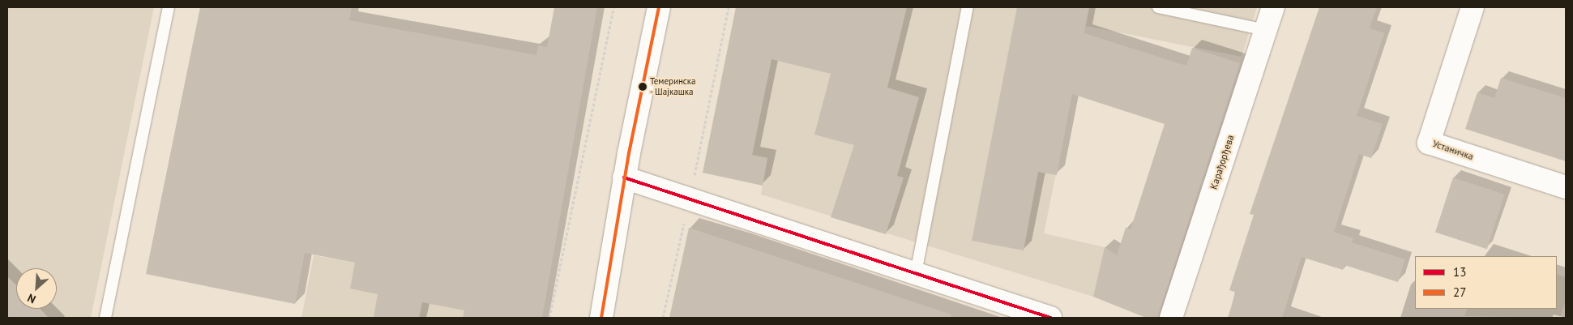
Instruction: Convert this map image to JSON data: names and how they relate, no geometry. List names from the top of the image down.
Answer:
{
  "streets": {
    "street": ["Устаничка", "Карађорђева"]
  },
  "places": ["Темеринска - Шајкашка"],
  "lines": ["transit line 27", "transit line 13"],
  "legend": ["13", "27"],
  "north": "bottom left"
}
